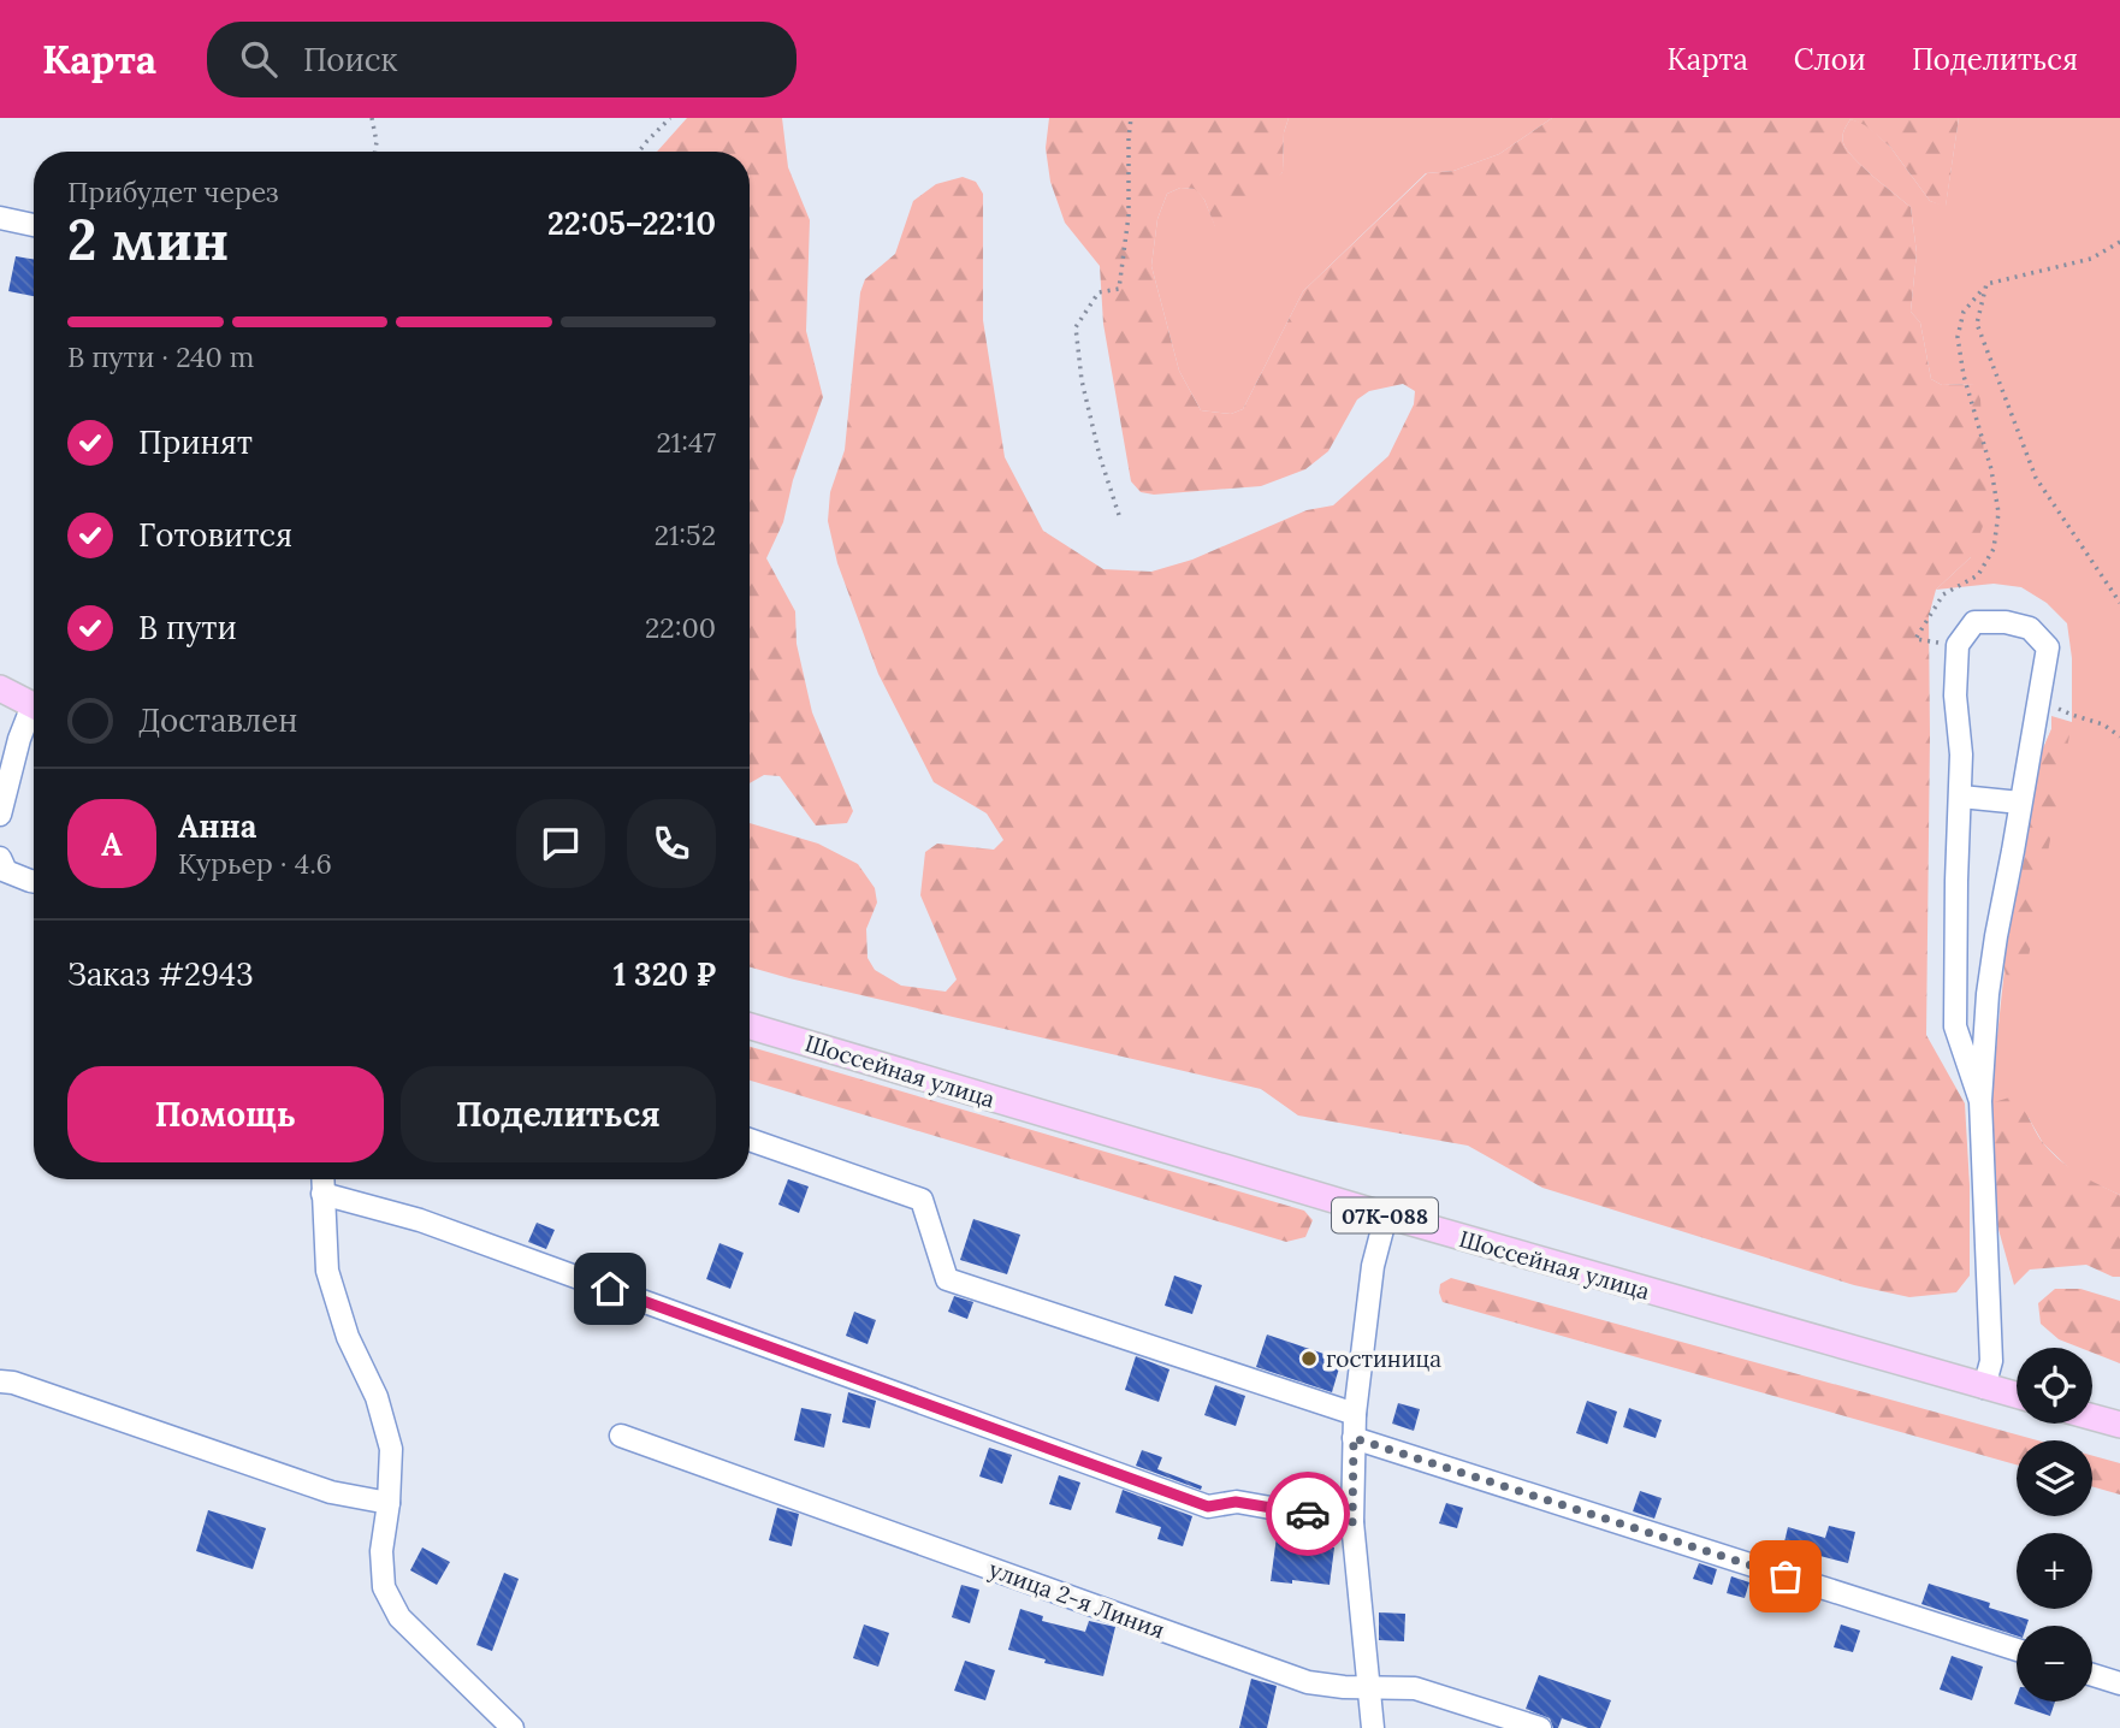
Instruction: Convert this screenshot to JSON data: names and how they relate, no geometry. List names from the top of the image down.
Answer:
{
  "streets": {
    "main road": ["Шоссейная улица", "07К-088"],
    "street": ["улица 2-я Линия"]
  },
  "places": ["гостиница"],
  "page": {
    "header": "Карта",
    "search": "Поиск",
    "nav": ["Карта", "Слои", "Поделиться"],
    "heading": ["2 мин", "Прибудет через", "22:05–22:10"],
    "panel": [
      "Анна",
      "Курьер · 4.6",
      "Заказ #2943",
      "1 320 ₽"
    ],
    "bar": "В пути · 240 m",
    "list": [
      ["Принят", "21:47"],
      ["Готовится", "21:52"],
      ["В пути", "22:00"],
      "Доставлен"
    ],
    "round": "А",
    "buttons": ["Помощь", "Поделиться"],
    "map_buttons": ["+", "−"]
  }
}
